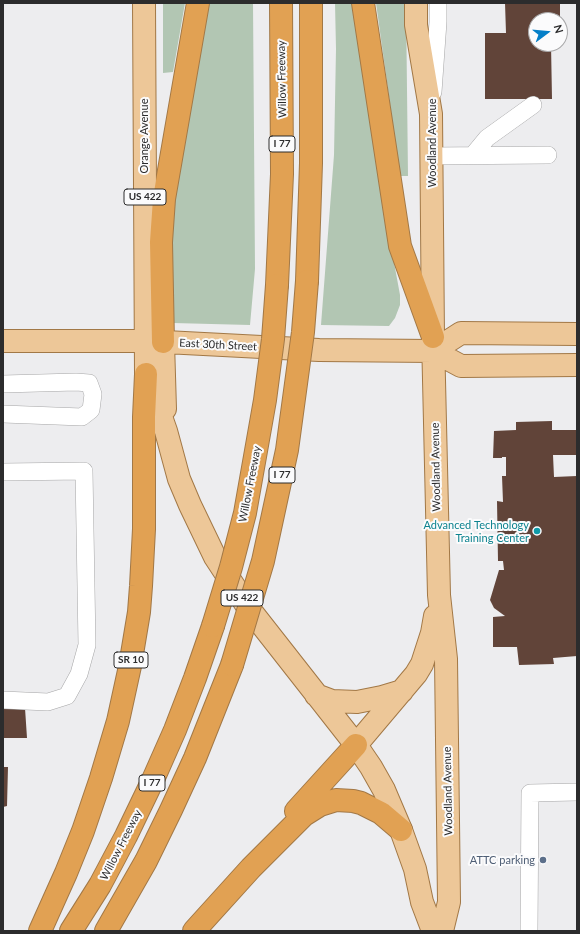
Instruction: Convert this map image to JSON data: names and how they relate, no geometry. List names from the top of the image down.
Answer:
{
  "streets": {
    "highway": ["Willow Freeway", "I 77", "SR 10"],
    "main road": [
      "Orange Avenue",
      "Woodland Avenue",
      "US 422",
      "East 30th Street"
    ]
  },
  "crossings": [
    ["Orange Avenue", "US 422"],
    ["Orange Avenue", "East 30th Street"],
    ["Woodland Avenue", "East 30th Street"],
    ["US 422", "East 30th Street"],
    ["US 422", "SR 10"]
  ],
  "places": ["Advanced Technology Training Center", "ATTC parking"],
  "north": "right"
}
